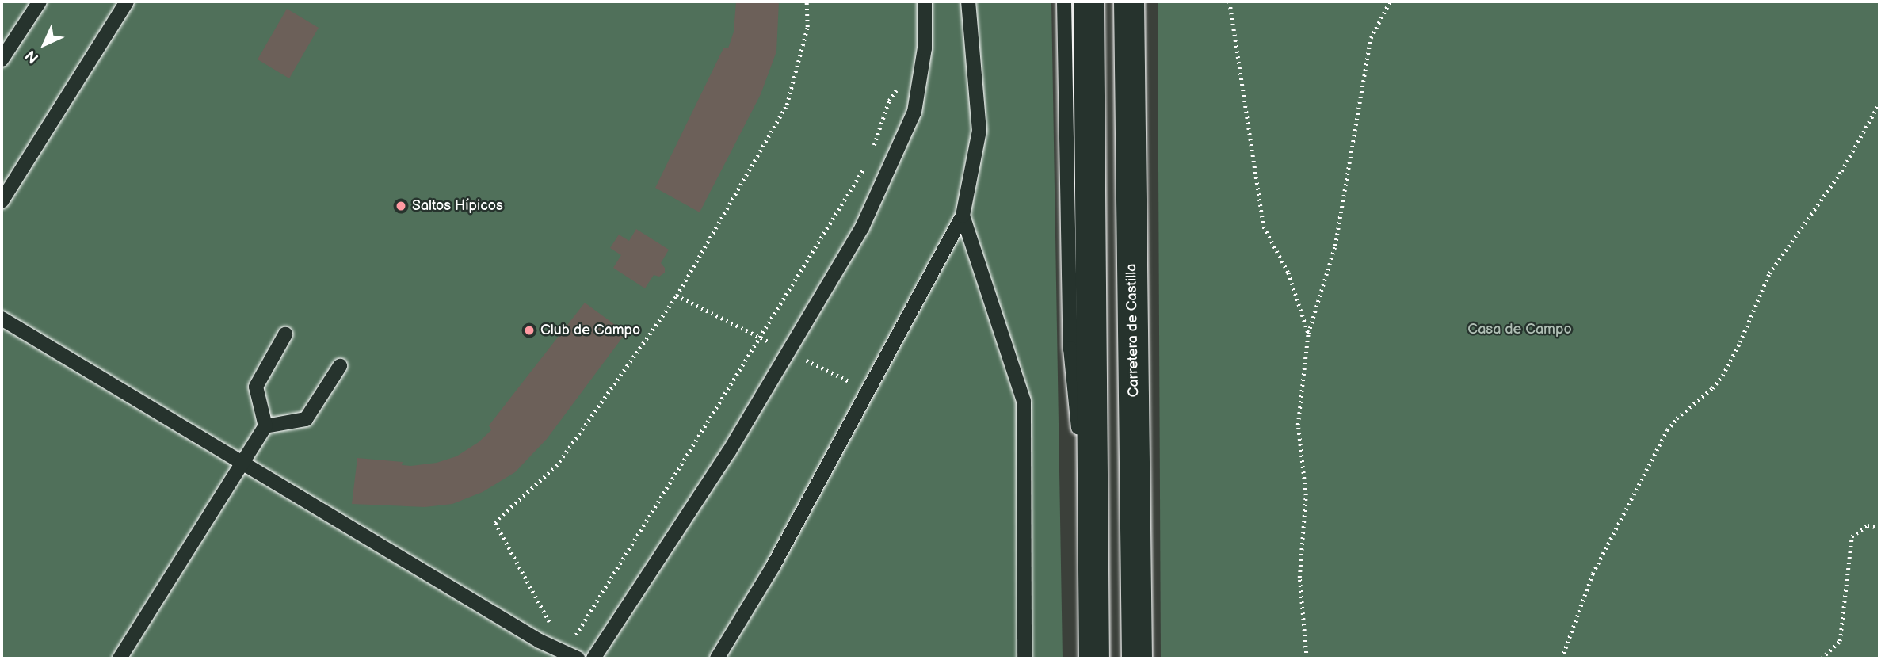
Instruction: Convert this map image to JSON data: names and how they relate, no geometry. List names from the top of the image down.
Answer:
{
  "streets": {
    "highway": ["Carretera de Castilla"]
  },
  "parks": ["Casa de Campo"],
  "places": ["Saltos Hípicos", "Club de Campo"],
  "north": "bottom left"
}
